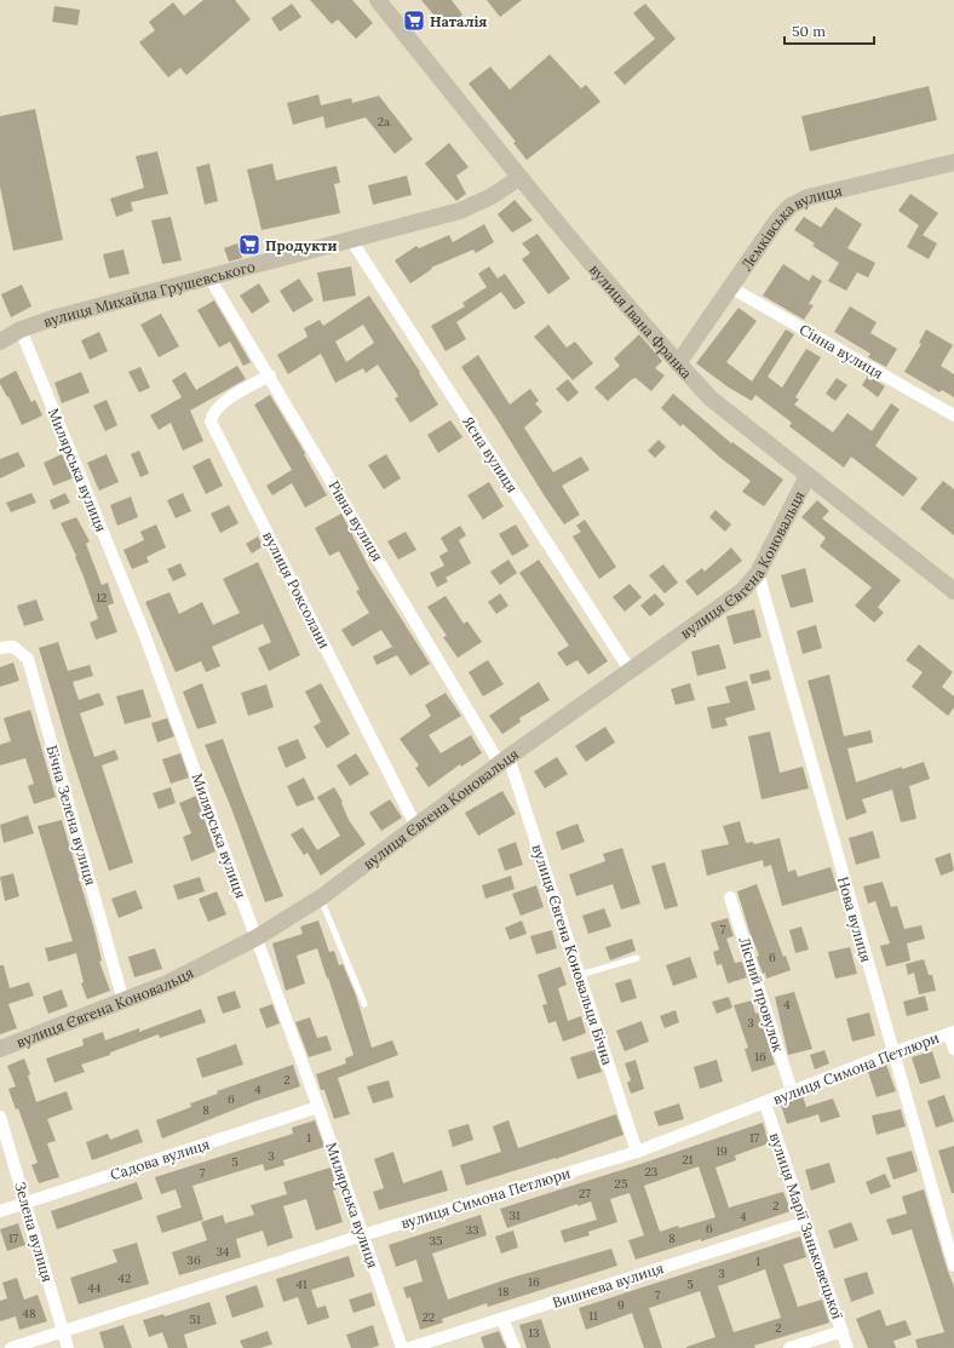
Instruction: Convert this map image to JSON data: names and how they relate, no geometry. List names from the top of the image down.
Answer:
{
  "streets": {
    "street": [
      "Лемківська вулиця",
      "вулиця Михайла Грушевського",
      "вулиця Івана Франка",
      "Сінна вулиця",
      "Ясна вулиця",
      "Милярська вулиця",
      "Рівна вулиця",
      "вулиця Євгена Коновальця",
      "вулиця Роксолани",
      "Бічна Зелена вулиця",
      "Нова вулиця",
      "вулиця Євгена Коновальця Бічна",
      "Лісний провулок",
      "вулиця Симона Петлюри",
      "Садова вулиця",
      "вулиця Марії Заньковецької",
      "Зелена вулиця",
      "Вишнева вулиця"
    ]
  },
  "crossings": [
    ["Лемківська вулиця", "вулиця Івана Франка"],
    ["Лемківська вулиця", "Сінна вулиця"],
    ["вулиця Михайла Грушевського", "вулиця Івана Франка"],
    ["вулиця Михайла Грушевського", "Ясна вулиця"],
    ["вулиця Михайла Грушевського", "Милярська вулиця"],
    ["вулиця Михайла Грушевського", "Рівна вулиця"],
    ["вулиця Івана Франка", "вулиця Євгена Коновальця"],
    ["Ясна вулиця", "вулиця Євгена Коновальця"],
    ["Милярська вулиця", "вулиця Євгена Коновальця"],
    ["Милярська вулиця", "вулиця Симона Петлюри"],
    ["Милярська вулиця", "Садова вулиця"],
    ["Рівна вулиця", "вулиця Євгена Коновальця"],
    ["Рівна вулиця", "вулиця Роксолани"],
    ["Рівна вулиця", "вулиця Євгена Коновальця Бічна"],
    ["вулиця Євгена Коновальця", "вулиця Роксолани"],
    ["вулиця Євгена Коновальця", "Бічна Зелена вулиця"],
    ["вулиця Євгена Коновальця", "Нова вулиця"],
    ["вулиця Євгена Коновальця", "вулиця Євгена Коновальця Бічна"],
    ["Нова вулиця", "вулиця Симона Петлюри"],
    ["вулиця Євгена Коновальця Бічна", "вулиця Симона Петлюри"],
    ["Лісний провулок", "вулиця Симона Петлюри"],
    ["вулиця Симона Петлюри", "вулиця Марії Заньковецької"],
    ["вулиця Симона Петлюри", "Зелена вулиця"],
    ["Садова вулиця", "Зелена вулиця"],
    ["вулиця Марії Заньковецької", "Вишнева вулиця"]
  ],
  "places": {
    "supermarket": ["Наталiя", "Продукти"]
  },
  "house_numbers": [
    "2а",
    "12",
    "7",
    "6",
    "4",
    "3",
    "16",
    "2",
    "4",
    "6",
    "8",
    "1",
    "17",
    "19",
    "3",
    "21",
    "5",
    "23",
    "7",
    "25",
    "27",
    "2",
    "31",
    "4",
    "6",
    "33",
    "17",
    "8",
    "35",
    "34",
    "36",
    "1",
    "3",
    "42",
    "16",
    "41",
    "5",
    "44",
    "18",
    "7",
    "9",
    "48",
    "11",
    "22",
    "51",
    "2",
    "13"
  ],
  "scale_bar": "50 m"
}
